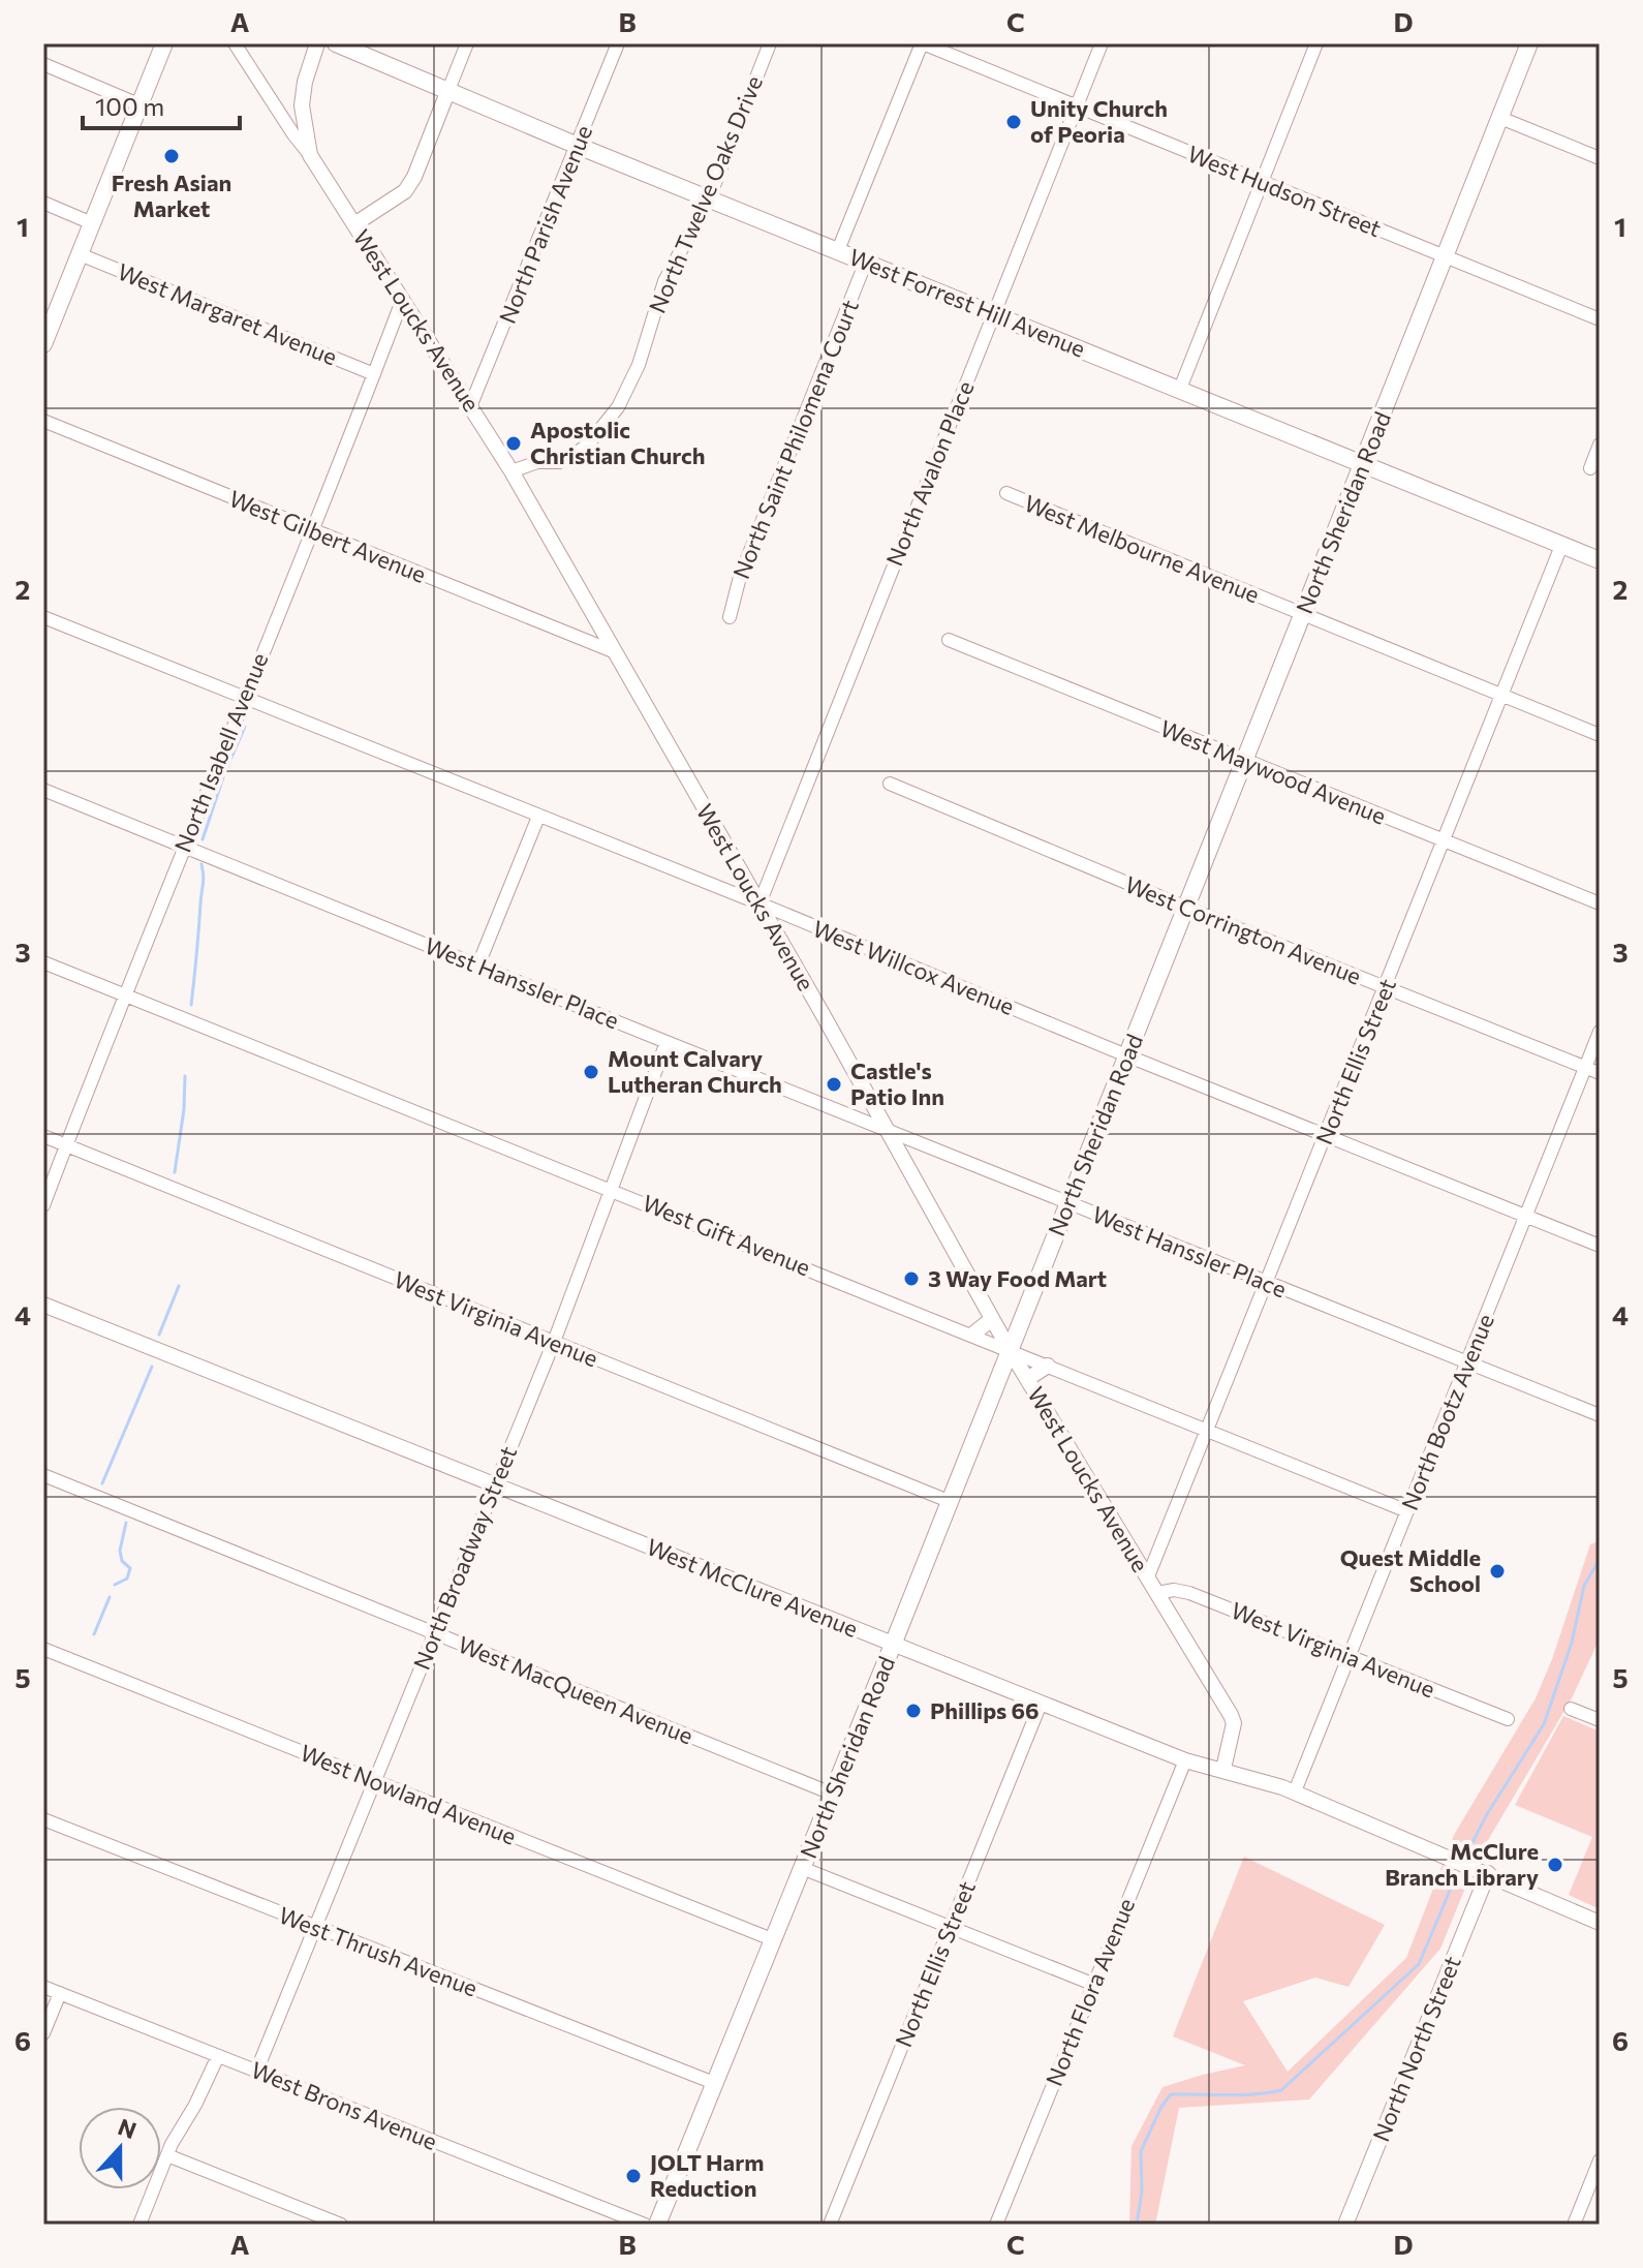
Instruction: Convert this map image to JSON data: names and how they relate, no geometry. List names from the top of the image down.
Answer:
{
  "streets": {
    "main road": ["West Forrest Hill Avenue", "North Sheridan Road"],
    "street": [
      "West Hudson Street",
      "North Twelve Oaks Drive",
      "North Parish Avenue",
      "West Margaret Avenue",
      "West Loucks Avenue",
      "North Saint Philomena Court",
      "North Avalon Place",
      "West Gilbert Avenue",
      "West Melbourne Avenue",
      "North Isabell Avenue",
      "West Maywood Avenue",
      "West Corrington Avenue",
      "West Willcox Avenue",
      "West Hanssler Place",
      "North Ellis Street",
      "West Gift Avenue",
      "West Virginia Avenue",
      "North Bootz Avenue",
      "North Broadway Street",
      "West McClure Avenue",
      "West MacQueen Avenue",
      "West Nowland Avenue",
      "West Thrush Avenue",
      "North Flora Avenue",
      "North North Street",
      "West Brons Avenue"
    ]
  },
  "crossings": [
    ["West Hudson Street", "North Avalon Place"],
    ["West Hudson Street", "North Sheridan Road"],
    ["North Twelve Oaks Drive", "West Forrest Hill Avenue"],
    ["North Twelve Oaks Drive", "West Loucks Avenue"],
    ["North Parish Avenue", "West Forrest Hill Avenue"],
    ["North Parish Avenue", "West Loucks Avenue"],
    ["West Forrest Hill Avenue", "North Saint Philomena Court"],
    ["West Forrest Hill Avenue", "North Avalon Place"],
    ["West Forrest Hill Avenue", "North Sheridan Road"],
    ["West Forrest Hill Avenue", "North Ellis Street"],
    ["West Margaret Avenue", "North Isabell Avenue"],
    ["West Loucks Avenue", "North Avalon Place"],
    ["West Loucks Avenue", "North Sheridan Road"],
    ["West Loucks Avenue", "West Gilbert Avenue"],
    ["West Loucks Avenue", "North Isabell Avenue"],
    ["West Loucks Avenue", "West Willcox Avenue"],
    ["West Loucks Avenue", "West Hanssler Place"],
    ["West Loucks Avenue", "North Ellis Street"],
    ["West Loucks Avenue", "West Gift Avenue"],
    ["West Loucks Avenue", "West Virginia Avenue"],
    ["West Loucks Avenue", "West McClure Avenue"],
    ["North Avalon Place", "West Willcox Avenue"],
    ["North Sheridan Road", "West Melbourne Avenue"],
    ["North Sheridan Road", "West Maywood Avenue"],
    ["North Sheridan Road", "West Corrington Avenue"],
    ["North Sheridan Road", "West Willcox Avenue"],
    ["North Sheridan Road", "West Hanssler Place"],
    ["North Sheridan Road", "West Gift Avenue"],
    ["North Sheridan Road", "West Virginia Avenue"],
    ["North Sheridan Road", "West McClure Avenue"],
    ["North Sheridan Road", "West MacQueen Avenue"],
    ["North Sheridan Road", "West Nowland Avenue"],
    ["North Sheridan Road", "West Thrush Avenue"],
    ["West Gilbert Avenue", "North Isabell Avenue"],
    ["West Melbourne Avenue", "North Ellis Street"],
    ["North Isabell Avenue", "West Willcox Avenue"],
    ["North Isabell Avenue", "West Hanssler Place"],
    ["North Isabell Avenue", "West Gift Avenue"],
    ["North Isabell Avenue", "West Virginia Avenue"],
    ["West Maywood Avenue", "North Ellis Street"],
    ["West Corrington Avenue", "North Ellis Street"],
    ["West Corrington Avenue", "North Bootz Avenue"],
    ["West Willcox Avenue", "North Ellis Street"],
    ["West Willcox Avenue", "North Bootz Avenue"],
    ["West Hanssler Place", "North Ellis Street"],
    ["West Hanssler Place", "North Bootz Avenue"],
    ["West Hanssler Place", "North Broadway Street"],
    ["North Ellis Street", "West Gift Avenue"],
    ["North Ellis Street", "West McClure Avenue"],
    ["West Gift Avenue", "North Bootz Avenue"],
    ["West Gift Avenue", "North Broadway Street"],
    ["West Virginia Avenue", "North Bootz Avenue"],
    ["West Virginia Avenue", "North Broadway Street"],
    ["North Bootz Avenue", "West McClure Avenue"],
    ["North Broadway Street", "West McClure Avenue"],
    ["North Broadway Street", "West MacQueen Avenue"],
    ["North Broadway Street", "West Nowland Avenue"],
    ["North Broadway Street", "West Thrush Avenue"],
    ["North Broadway Street", "West Brons Avenue"],
    ["West McClure Avenue", "North Flora Avenue"],
    ["West McClure Avenue", "North North Street"]
  ],
  "places": [
    "Unity Church of Peoria",
    "Fresh Asian Market",
    "Apostolic Christian Church",
    "Mount Calvary Lutheran Church",
    "Castle's Patio Inn",
    "3 Way Food Mart",
    "Quest Middle School",
    "Phillips 66",
    "McClure Branch Library",
    "JOLT Harm Reduction"
  ],
  "scale_bar": "100 m",
  "north": "top",
  "grid": {
    "columns": [
      "A",
      "B",
      "C",
      "D"
    ],
    "rows": [
      "1",
      "2",
      "3",
      "4",
      "5",
      "6"
    ]
  }
}
